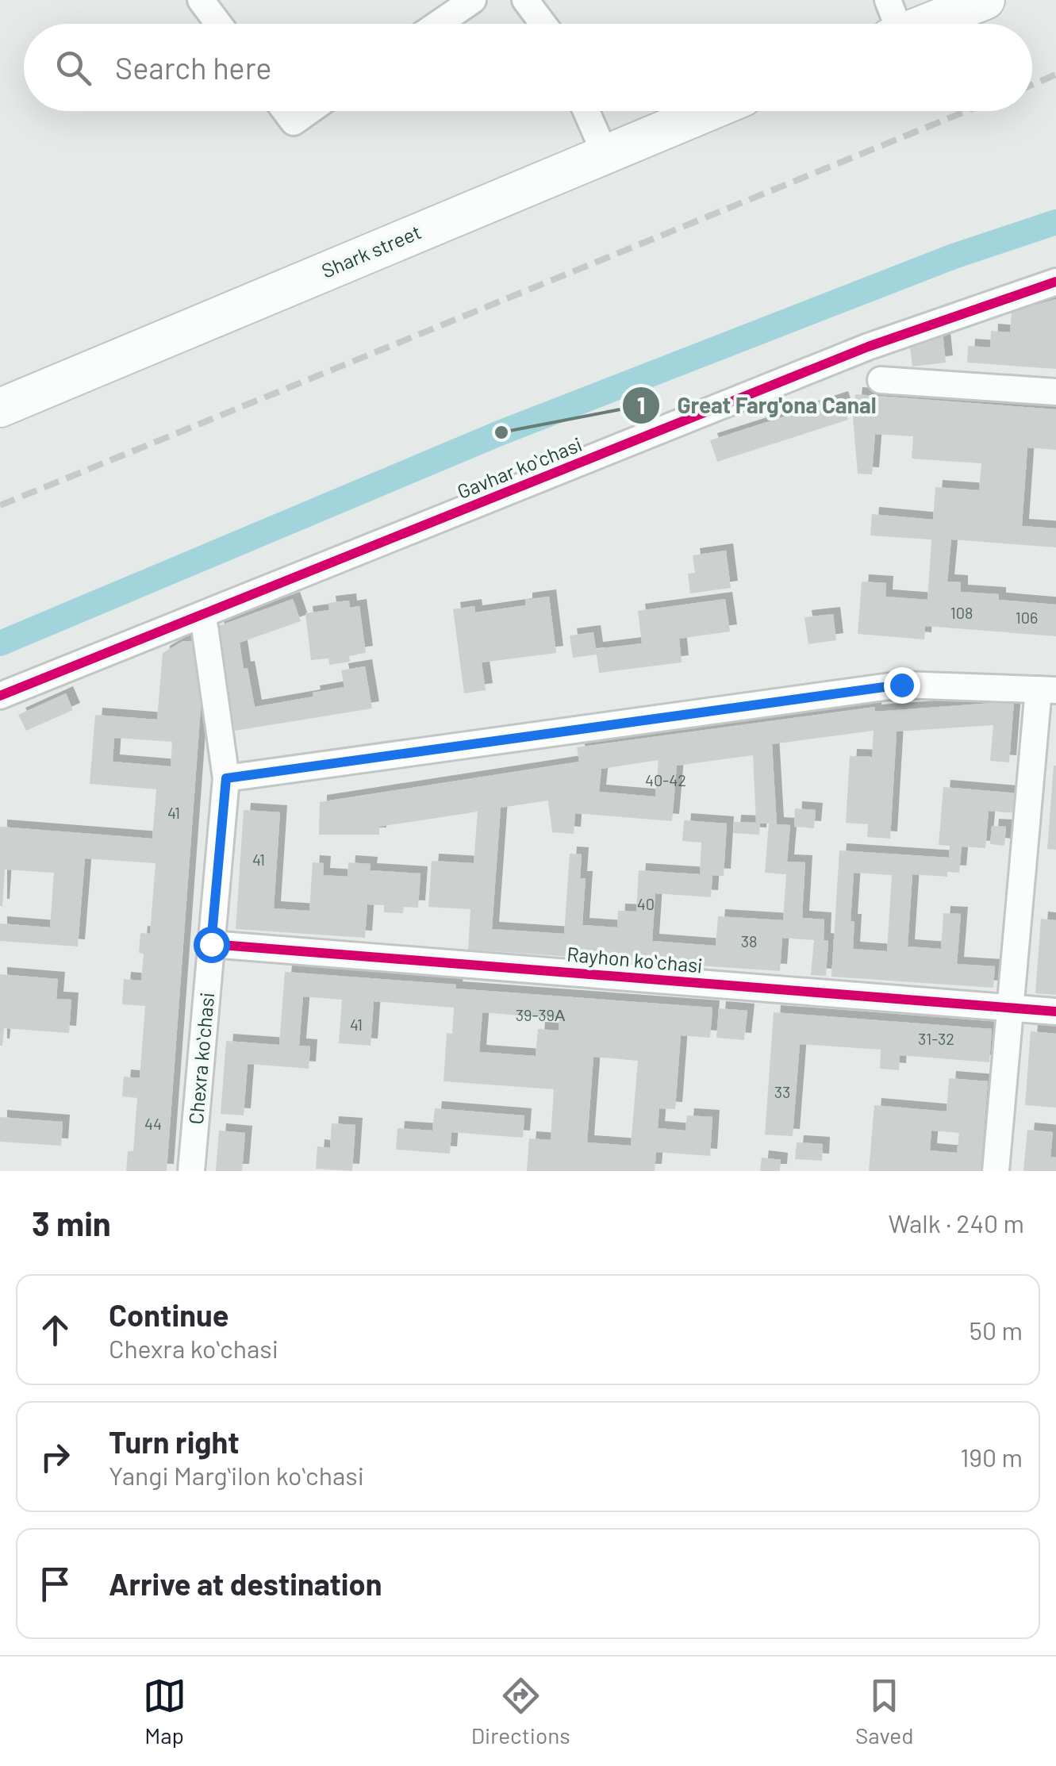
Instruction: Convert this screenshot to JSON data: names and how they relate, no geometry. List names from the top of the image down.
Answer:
{
  "streets": {
    "main road": ["Shark street"],
    "street": ["Gavhar koʻchasi", "Rayhon koʻchasi", "Chexra koʻchasi"]
  },
  "crossings": [
    ["Gavhar koʻchasi", "Chexra koʻchasi"],
    ["Rayhon koʻchasi", "Chexra koʻchasi"]
  ],
  "places": ["Great Farg'ona Canal"],
  "house_numbers": [
    "108",
    "106",
    "40-42",
    "41",
    "41",
    "40",
    "38",
    "39-39А",
    "41",
    "31-32",
    "33",
    "44"
  ],
  "page": {
    "search": "Search here",
    "heading": ["3 min", "Walk · 240 m"],
    "list": [
      ["Continue", "Chexra koʻchasi", "50 m"],
      ["Turn right", "Yangi Margʻilon koʻchasi", "190 m"],
      "Arrive at destination"
    ],
    "nav": ["Map", "Directions", "Saved"]
  }
}
